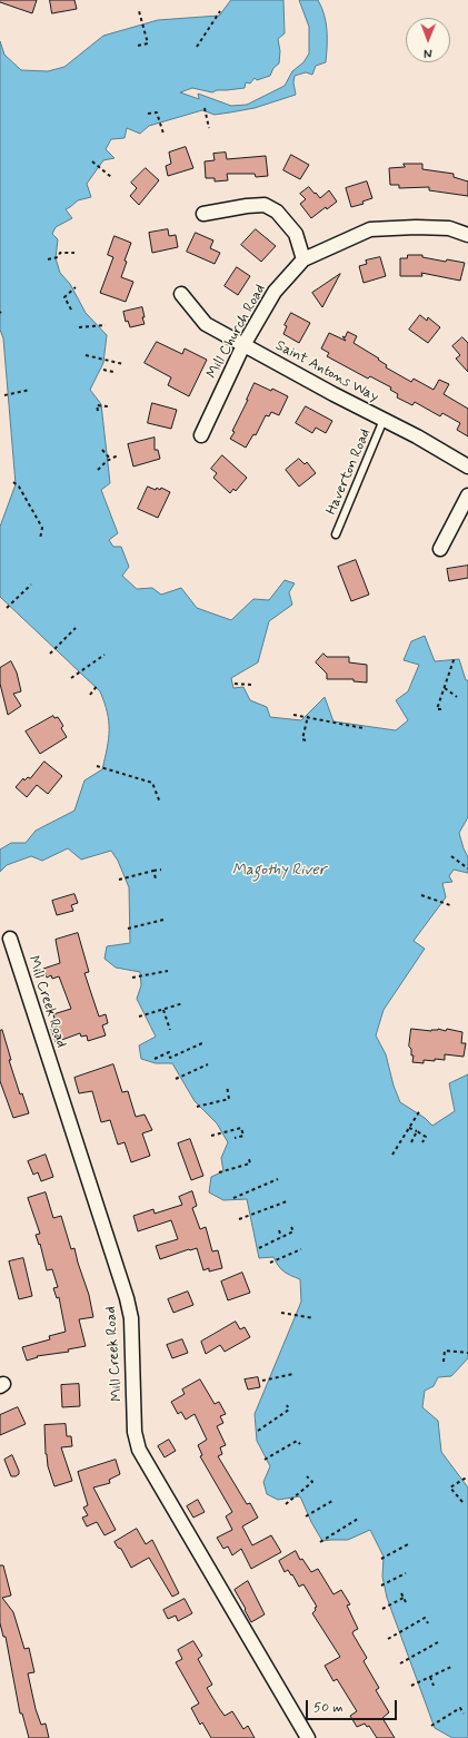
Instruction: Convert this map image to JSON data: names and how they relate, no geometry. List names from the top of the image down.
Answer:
{
  "streets": {
    "street": ["Mill Church Road", "Saint Antons Way", "Mill Creek Road"],
    "lane": ["Haverton Road"]
  },
  "crossings": [
    ["Mill Church Road", "Saint Antons Way"],
    ["Saint Antons Way", "Haverton Road"]
  ],
  "water": ["Magothy River"],
  "scale_bar": "50 m",
  "north": "bottom"
}
